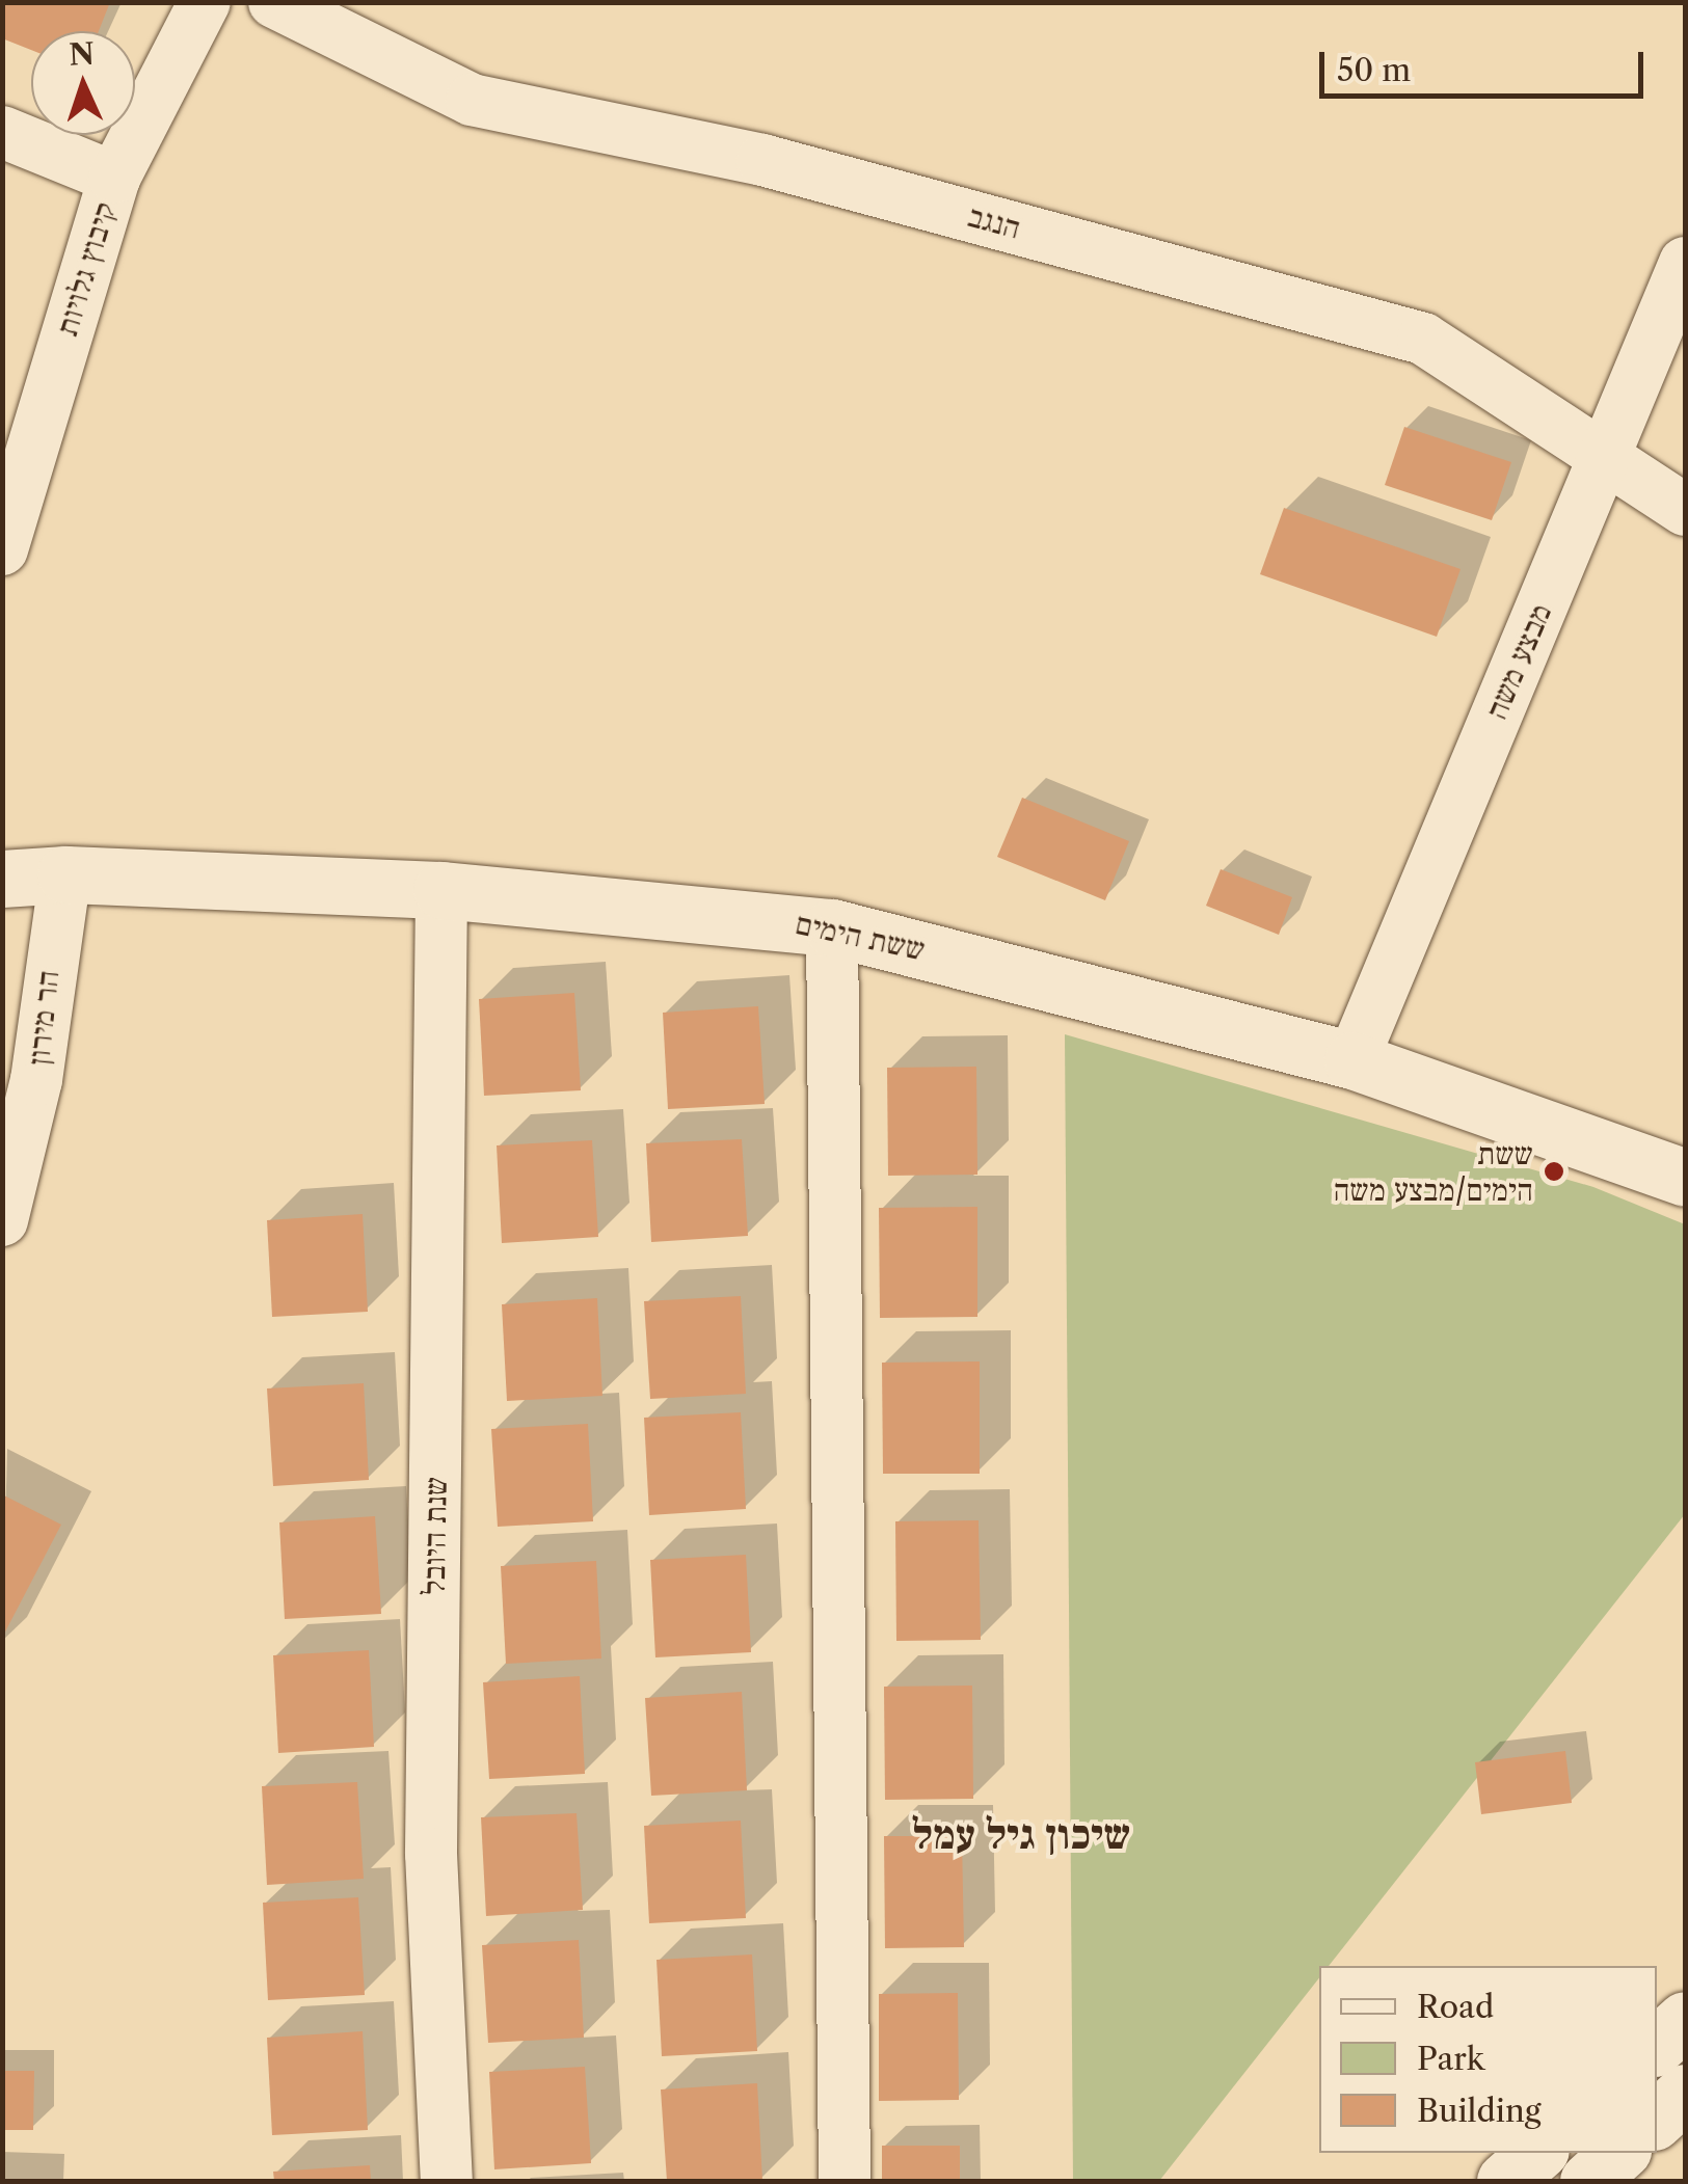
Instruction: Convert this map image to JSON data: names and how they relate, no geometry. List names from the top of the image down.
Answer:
{
  "streets": {
    "street": [
      "הנגב",
      "קיבוץ גלויות",
      "מבצע משה",
      "ששת הימים",
      "הר מירון",
      "שנת היובל"
    ]
  },
  "crossings": [
    ["הנגב", "מבצע משה"],
    ["מבצע משה", "ששת הימים"],
    ["ששת הימים", "הר מירון"],
    ["ששת הימים", "שנת היובל"]
  ],
  "districts": ["שיכון גיל עמל"],
  "places": ["ששת הימים/מבצע משה"],
  "legend": ["Road", "Park", "Building"],
  "scale_bar": "50 m",
  "north": "top"
}
